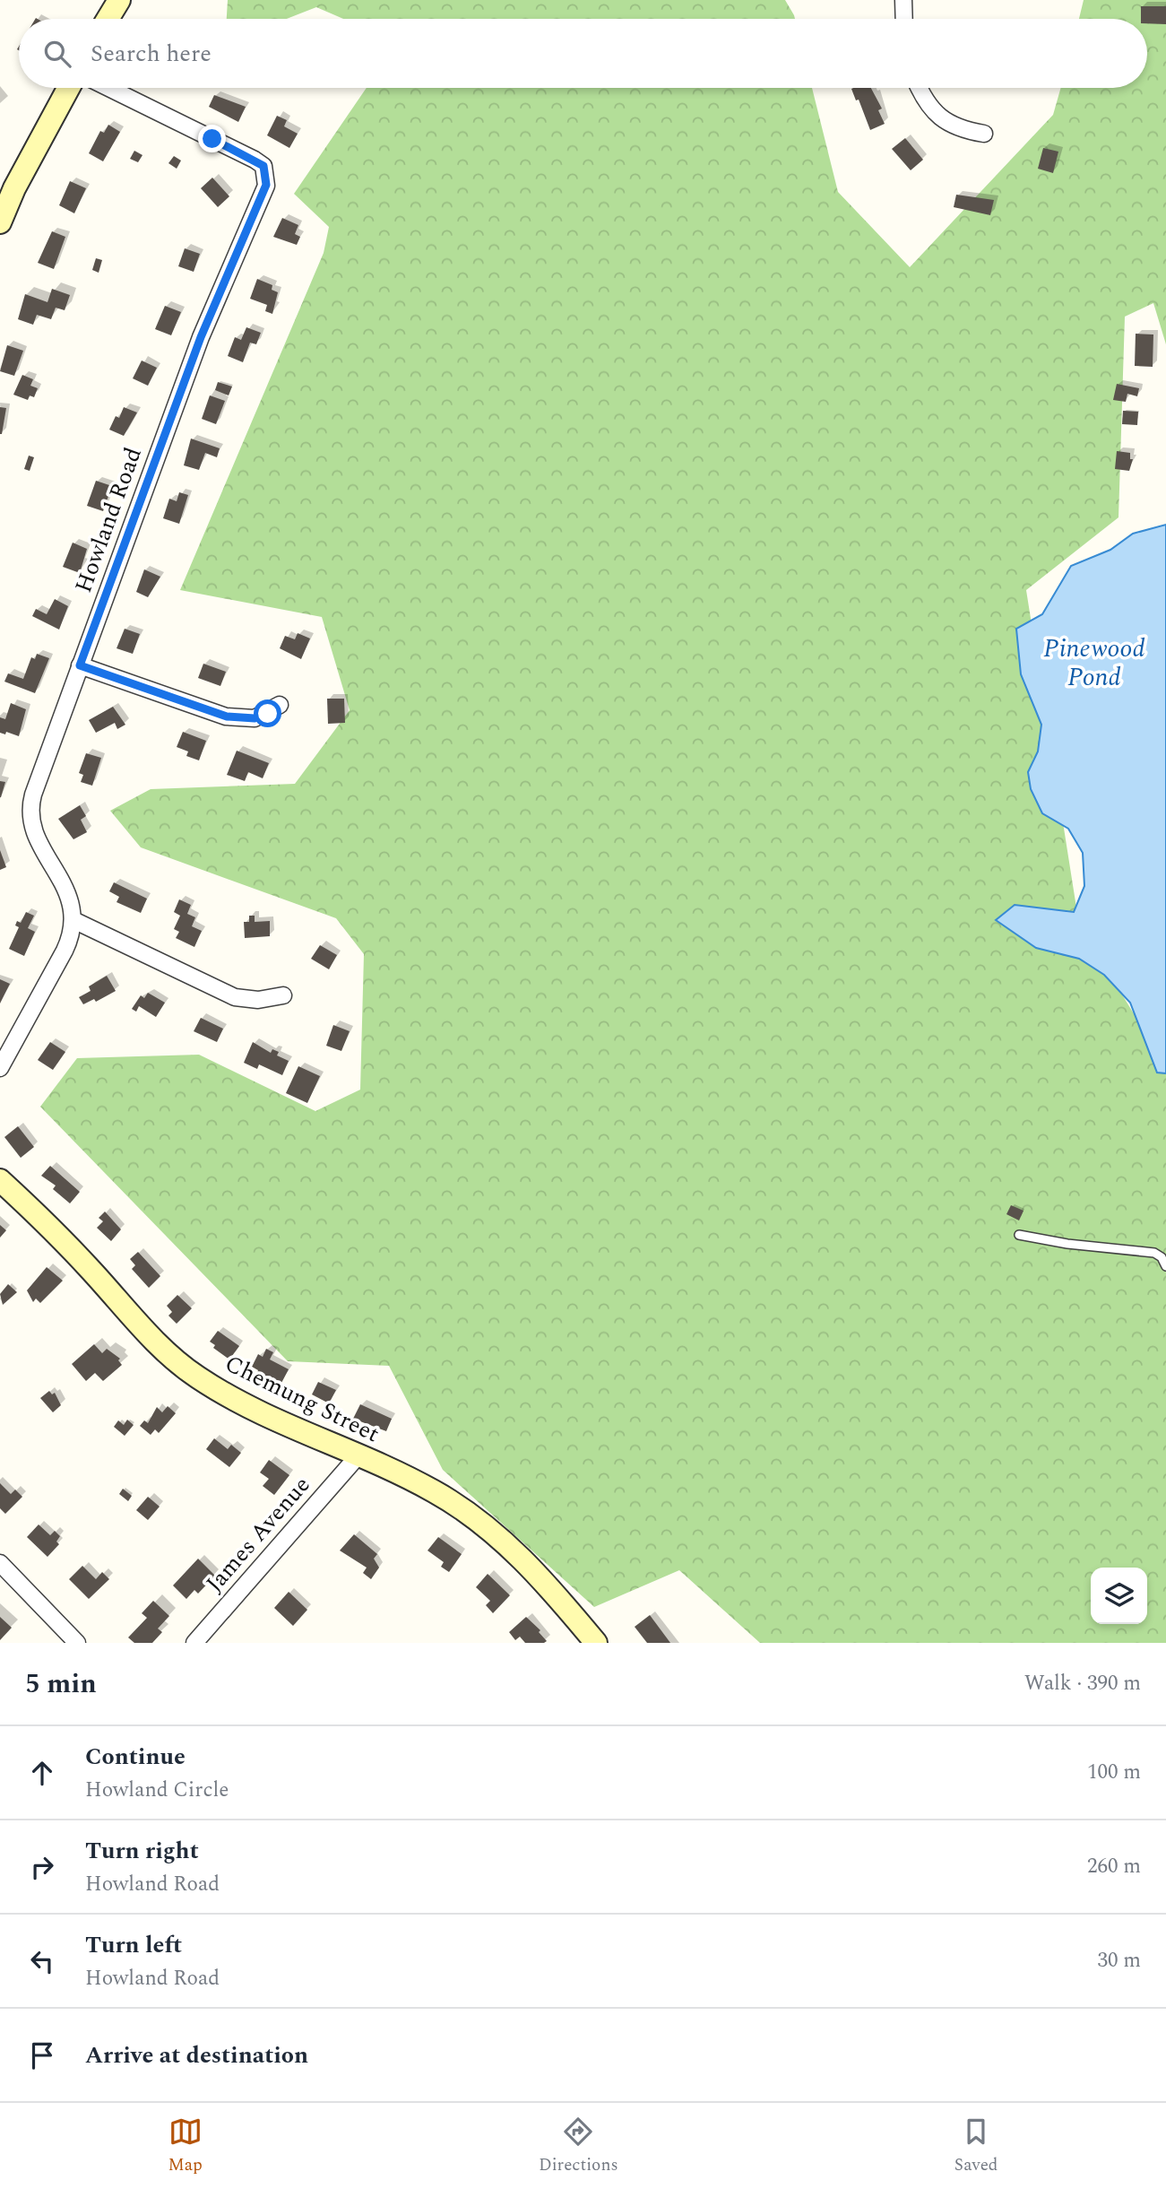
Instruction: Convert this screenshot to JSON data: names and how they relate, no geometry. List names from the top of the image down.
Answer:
{
  "streets": {
    "street": ["Howland Road", "Chemung Street", "James Avenue"]
  },
  "crossings": [
    ["Chemung Street", "James Avenue"]
  ],
  "water": ["Pinewood Pond"],
  "page": {
    "search": "Search here",
    "heading": ["5 min", "Walk · 390 m"],
    "list": [
      ["Continue", "Howland Circle", "100 m"],
      ["Turn right", "Howland Road", "260 m"],
      ["Turn left", "Howland Road", "30 m"],
      "Arrive at destination"
    ],
    "nav": ["Map", "Directions", "Saved"]
  }
}
